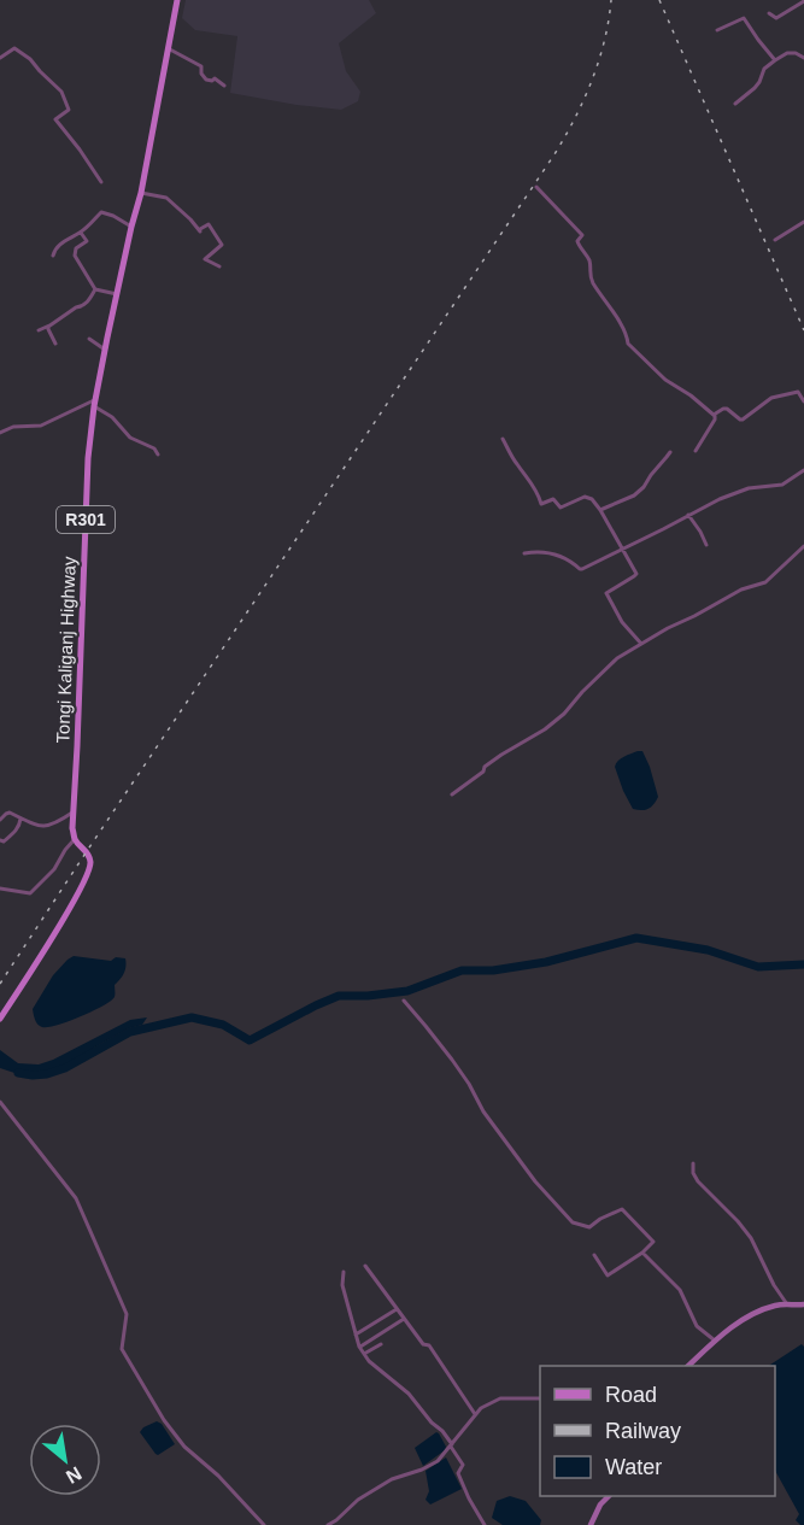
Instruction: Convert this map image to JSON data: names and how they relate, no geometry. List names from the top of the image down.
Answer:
{
  "streets": {
    "main road": ["R301", "Tongi Kaliganj Highway"]
  },
  "legend": ["Road", "Railway", "Water"],
  "north": "bottom right"
}
